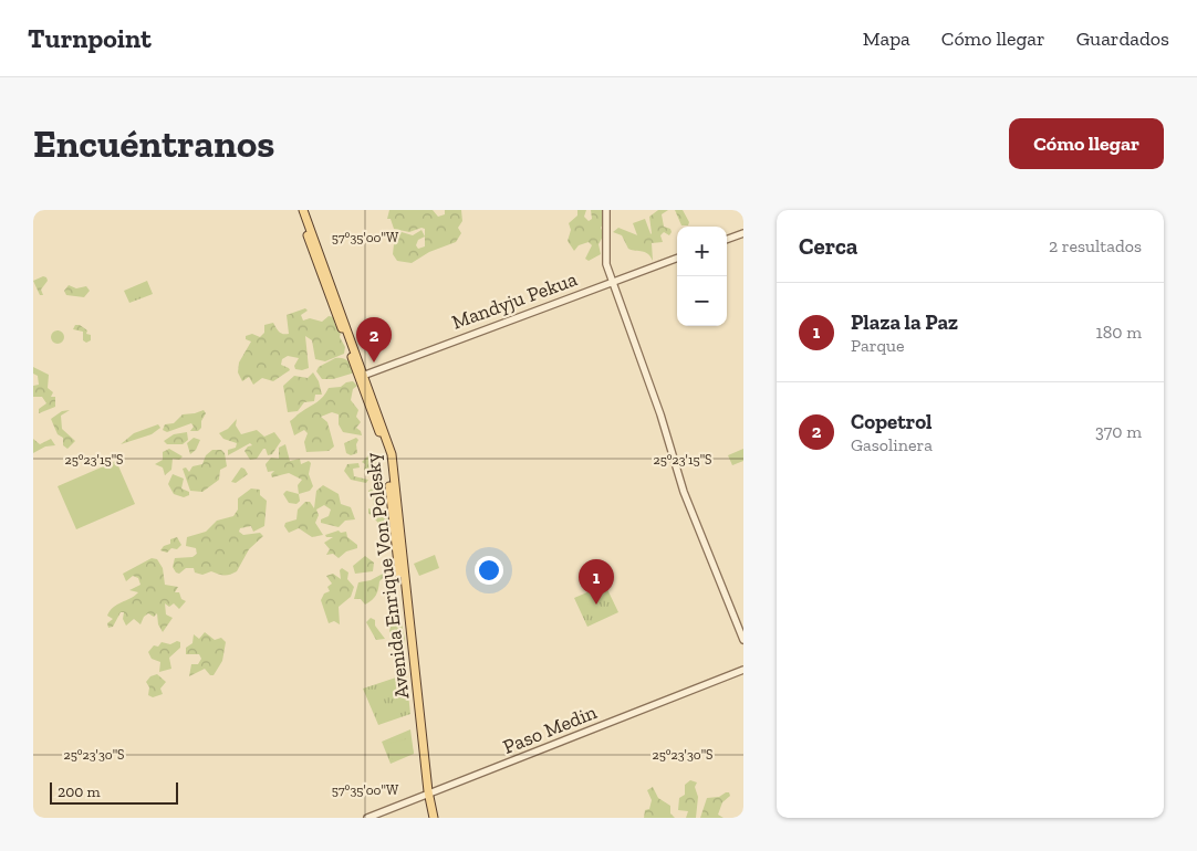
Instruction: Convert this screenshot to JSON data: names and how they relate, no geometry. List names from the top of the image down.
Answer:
{
  "streets": {
    "main road": ["Avenida Enrique Von Polesky"],
    "street": ["Mandyju Pekua", "Paso Medin"]
  },
  "crossings": [
    ["Mandyju Pekua", "Avenida Enrique Von Polesky"],
    ["Avenida Enrique Von Polesky", "Paso Medin"]
  ],
  "scale_bar": "200 m",
  "page": {
    "header": "Turnpoint",
    "nav": ["Mapa", "Cómo llegar", "Guardados"],
    "buttons": "Cómo llegar",
    "title": "Encuéntranos",
    "heading": ["Cerca", "2 resultados"],
    "map_buttons": ["+", "−"],
    "list": [
      {
        "mark": "1",
        "name": "Plaza la Paz",
        "note": "Parque",
        "value": "180 m"
      },
      {
        "mark": "2",
        "name": "Copetrol",
        "note": "Gasolinera",
        "value": "370 m"
      }
    ],
    "pins": ["2", "1"],
    "scale": "200 m"
  },
  "coordinates": ["57°35'00\"W", "25°23'15\"S", "25°23'30\"S"]
}
